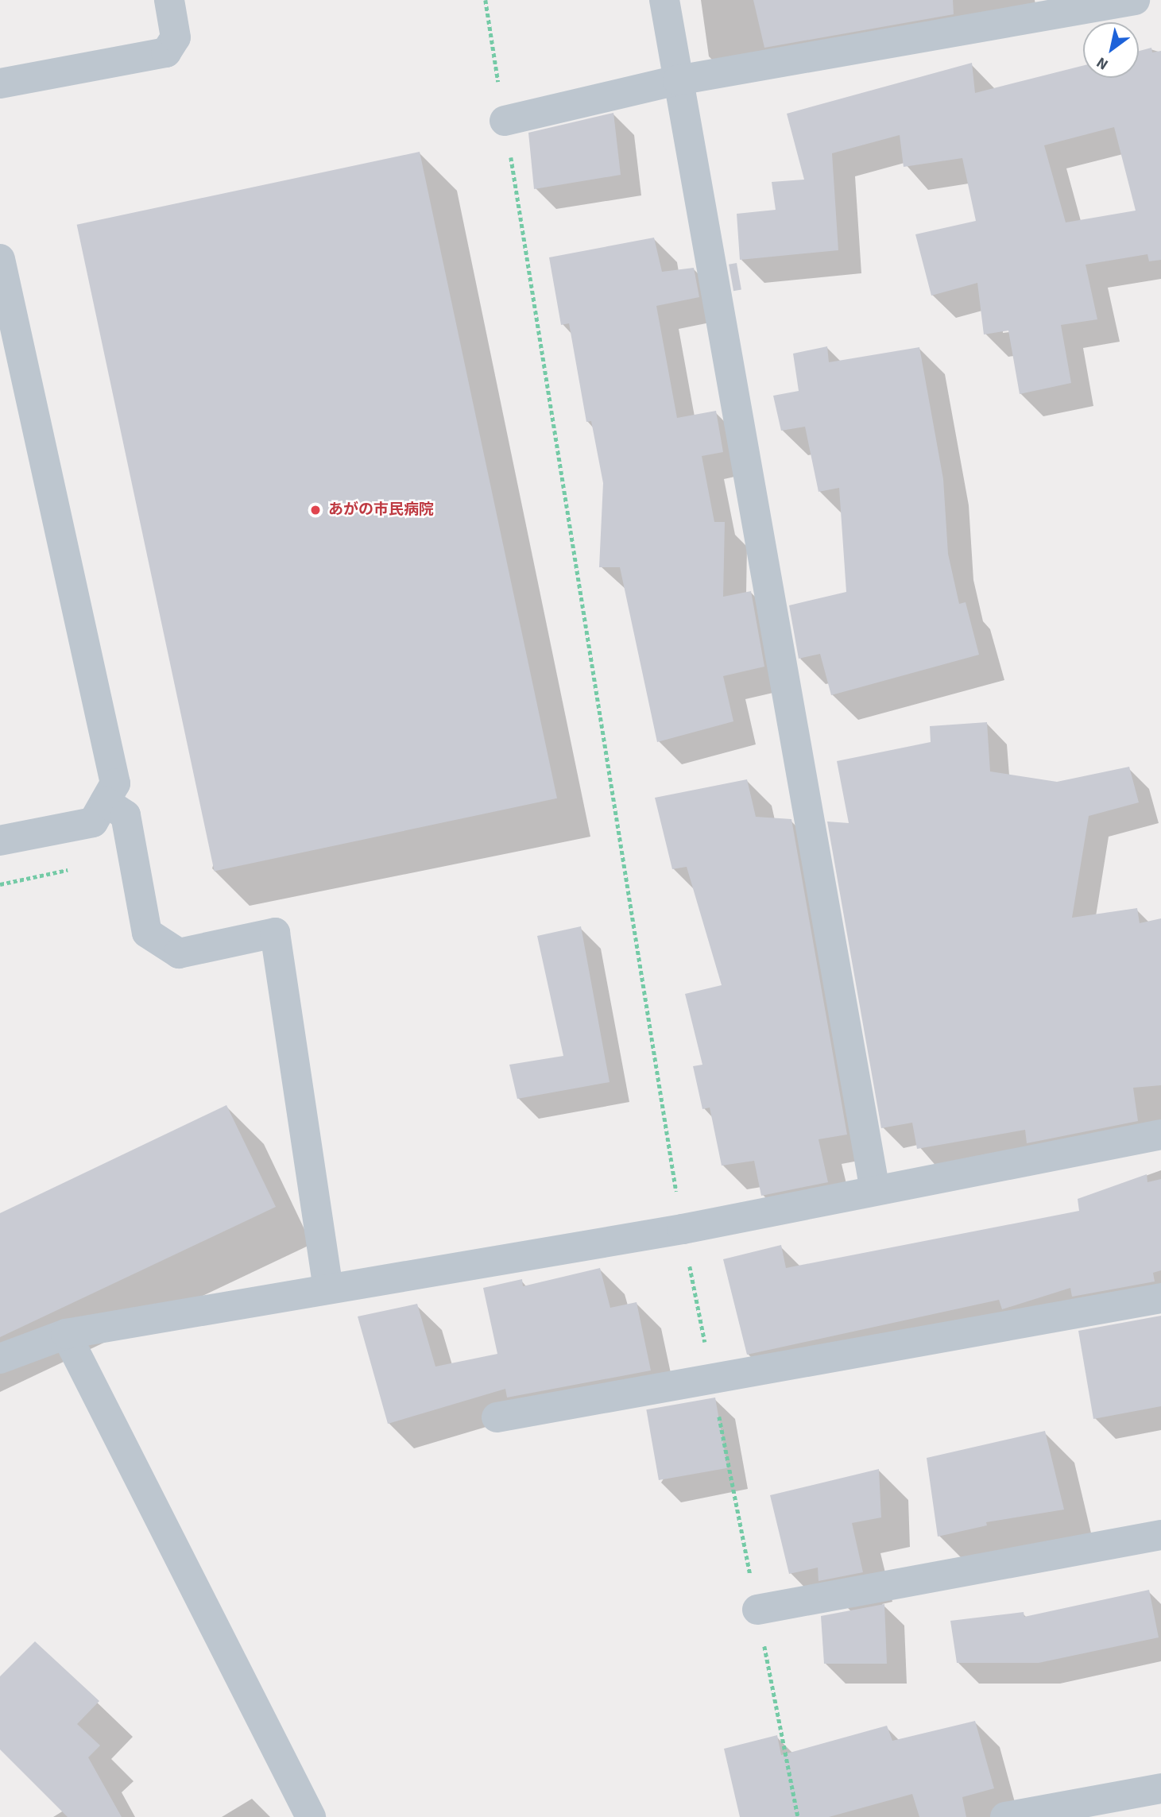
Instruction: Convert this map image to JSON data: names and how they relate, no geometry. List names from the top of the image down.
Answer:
{
  "places": ["あがの市民病院"],
  "north": "bottom left"
}
